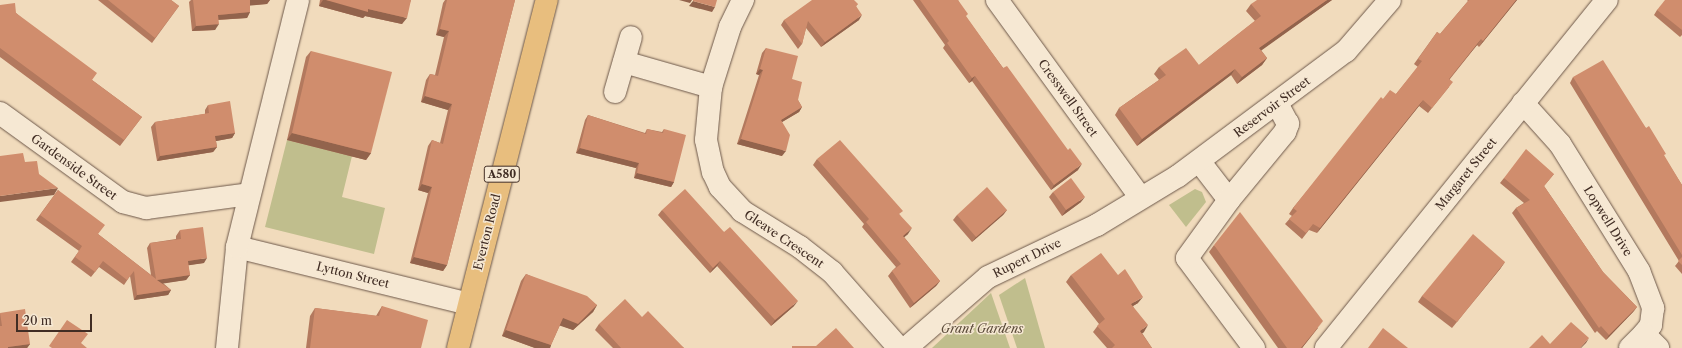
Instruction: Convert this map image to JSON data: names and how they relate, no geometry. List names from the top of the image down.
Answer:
{
  "streets": {
    "main road": ["A580", "Everton Road"],
    "street": [
      "Cresswell Street",
      "Reservoir Street",
      "Gardenside Street",
      "Margaret Street",
      "Lopwell Drive",
      "Gleave Crescent",
      "Rupert Drive",
      "Lytton Street"
    ]
  },
  "crossings": [
    ["Cresswell Street", "Reservoir Street"],
    ["Cresswell Street", "Rupert Drive"],
    ["Reservoir Street", "Rupert Drive"],
    ["Margaret Street", "Lopwell Drive"],
    ["Everton Road", "Lytton Street"]
  ],
  "parks": ["Grant Gardens"],
  "scale_bar": "20 m"
}
